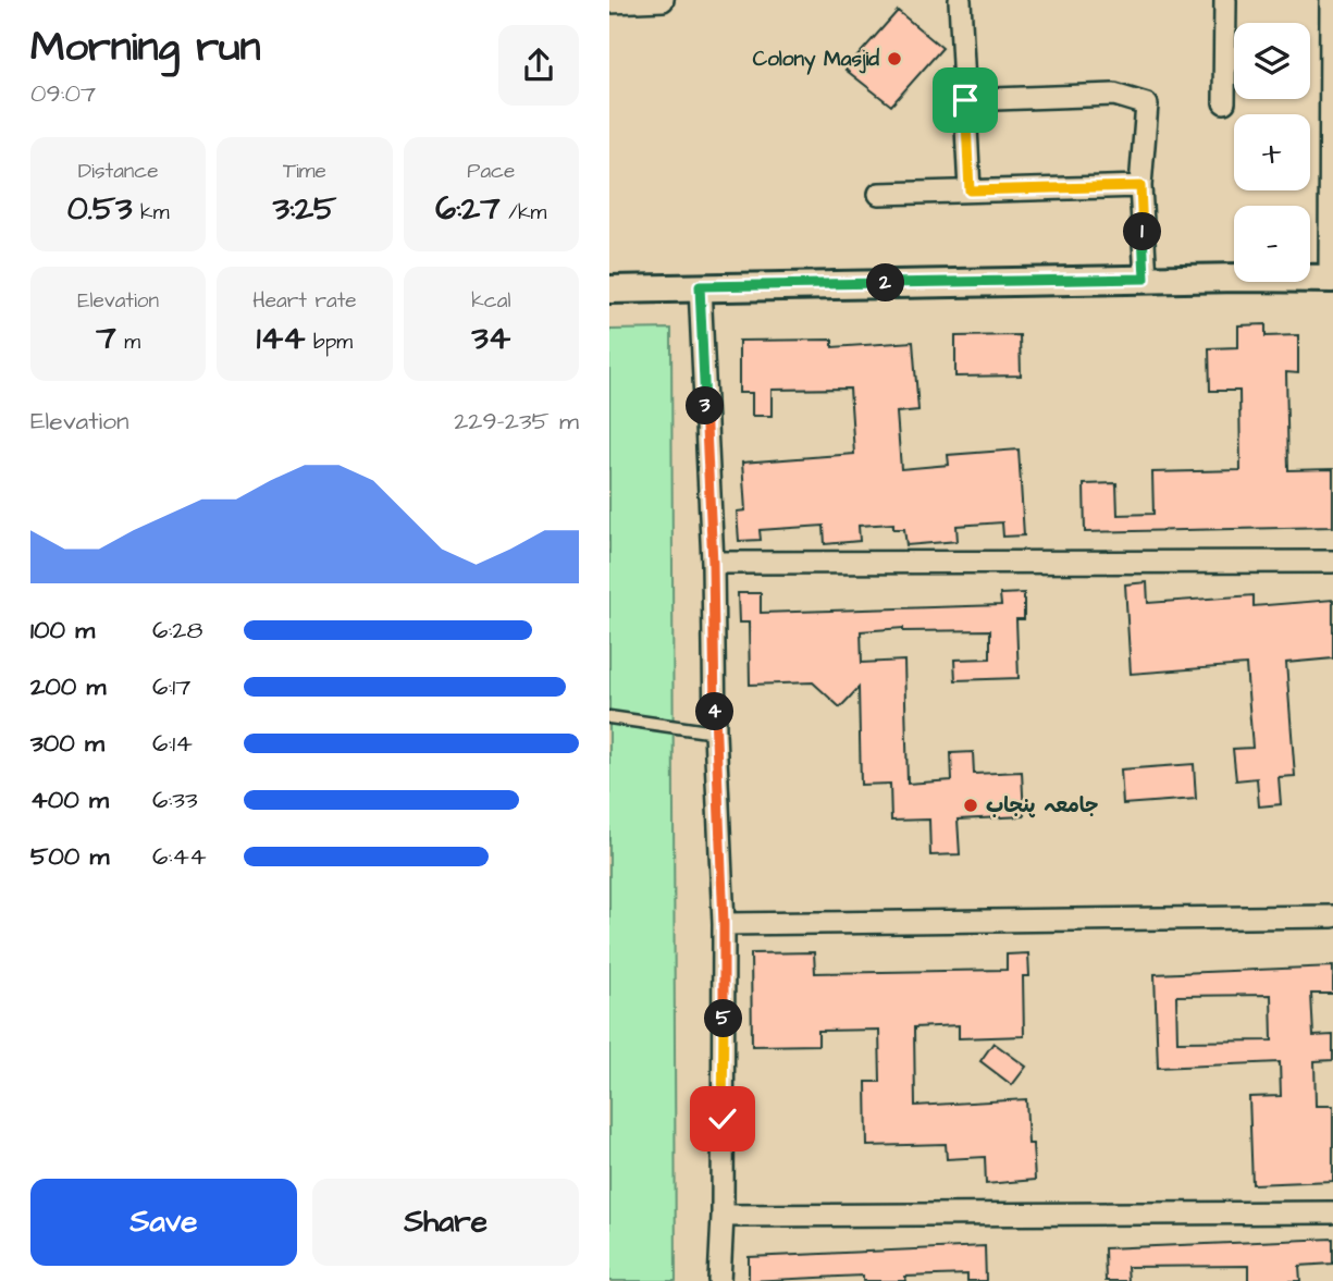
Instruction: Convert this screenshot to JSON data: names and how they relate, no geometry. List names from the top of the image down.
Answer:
{
  "places": ["Colony Masjid", "جامعہ پنجاب"],
  "page": {
    "heading": ["Morning run", "09:07"],
    "map_buttons": ["+", "−"],
    "stats": [
      ["Distance", "0.53 km"],
      ["Time", "3:25"],
      ["Pace", "6:27 /km"],
      ["Elevation", "7 m"],
      ["Heart rate", "144 bpm"],
      ["kcal", "34"]
    ],
    "pins": [
      "1",
      "2",
      "3",
      "4",
      "5"
    ],
    "chart": ["Elevation", "229–235 m"],
    "list": [
      {
        "name": "100 m",
        "note": "6:28"
      },
      {
        "name": "200 m",
        "note": "6:17"
      },
      {
        "name": "300 m",
        "note": "6:14"
      },
      {
        "name": "400 m",
        "note": "6:33"
      },
      {
        "name": "500 m",
        "note": "6:44"
      }
    ],
    "buttons": ["Save", "Share"]
  }
}
